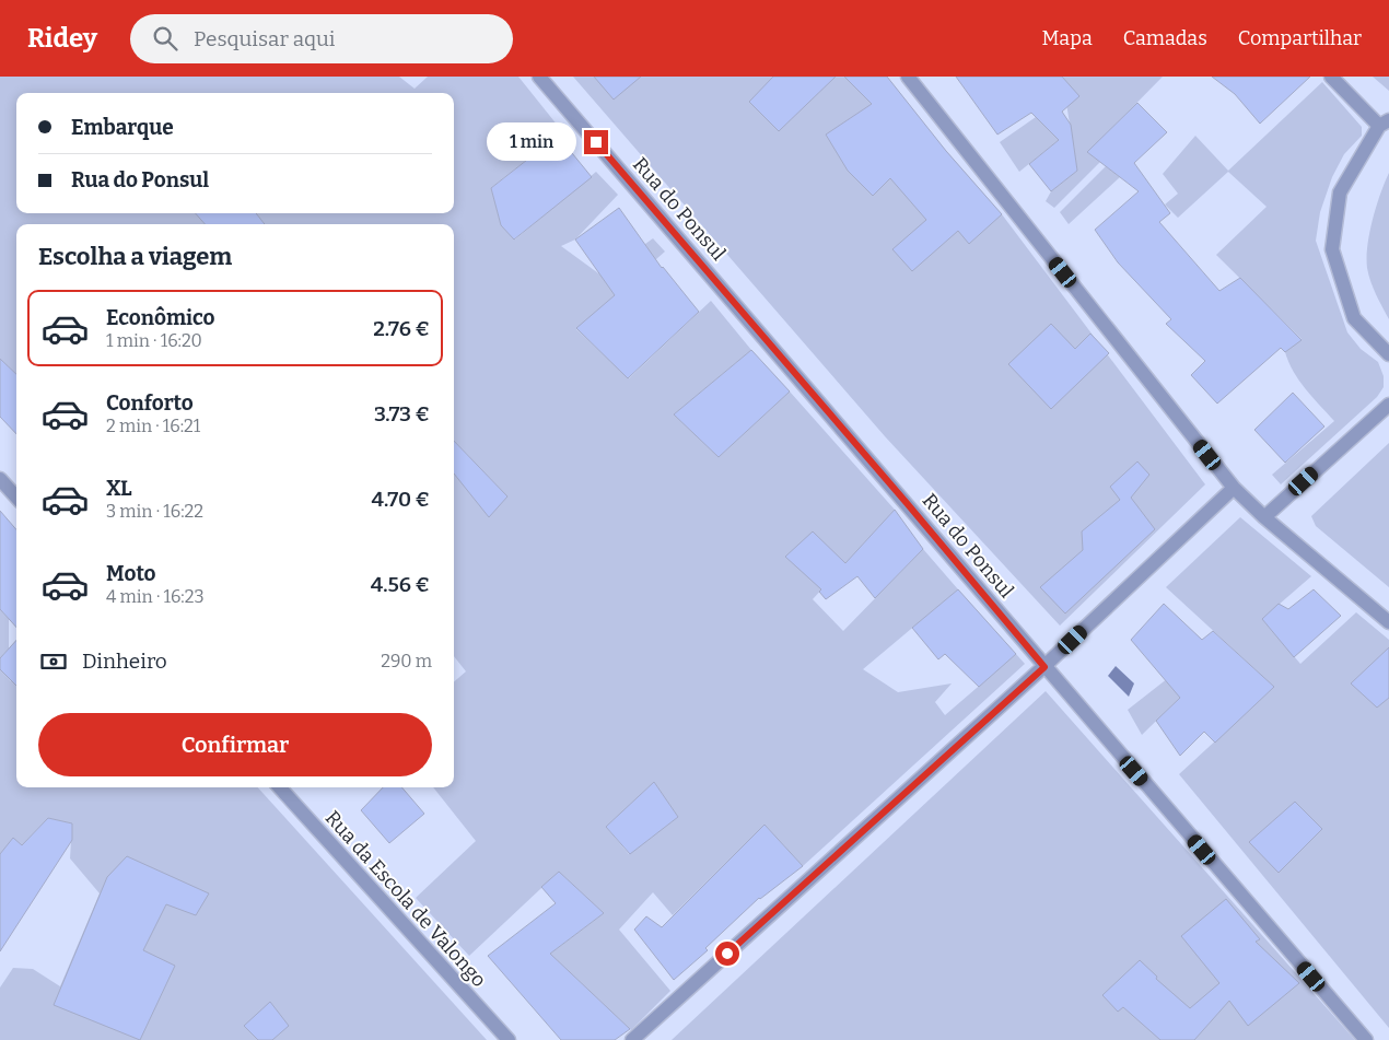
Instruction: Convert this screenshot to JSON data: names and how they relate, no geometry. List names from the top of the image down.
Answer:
{
  "streets": {
    "street": ["Rua do Ponsul", "Rua da Escola de Valongo"]
  },
  "page": {
    "header": "Ridey",
    "search": "Pesquisar aqui",
    "nav": ["Mapa", "Camadas", "Compartilhar"],
    "banner": ["Embarque", "Rua do Ponsul"],
    "bubble": "1 min",
    "heading": "Escolha a viagem",
    "list": [
      {
        "name": "Econômico",
        "note": "1 min · 16:20",
        "value": "2.76 €"
      },
      {
        "name": "Conforto",
        "note": "2 min · 16:21",
        "value": "3.73 €"
      },
      {
        "name": "XL",
        "note": "3 min · 16:22",
        "value": "4.70 €"
      },
      {
        "name": "Moto",
        "note": "4 min · 16:23",
        "value": "4.56 €"
      }
    ],
    "pay": ["Dinheiro", "290 m"],
    "buttons": "Confirmar"
  }
}
